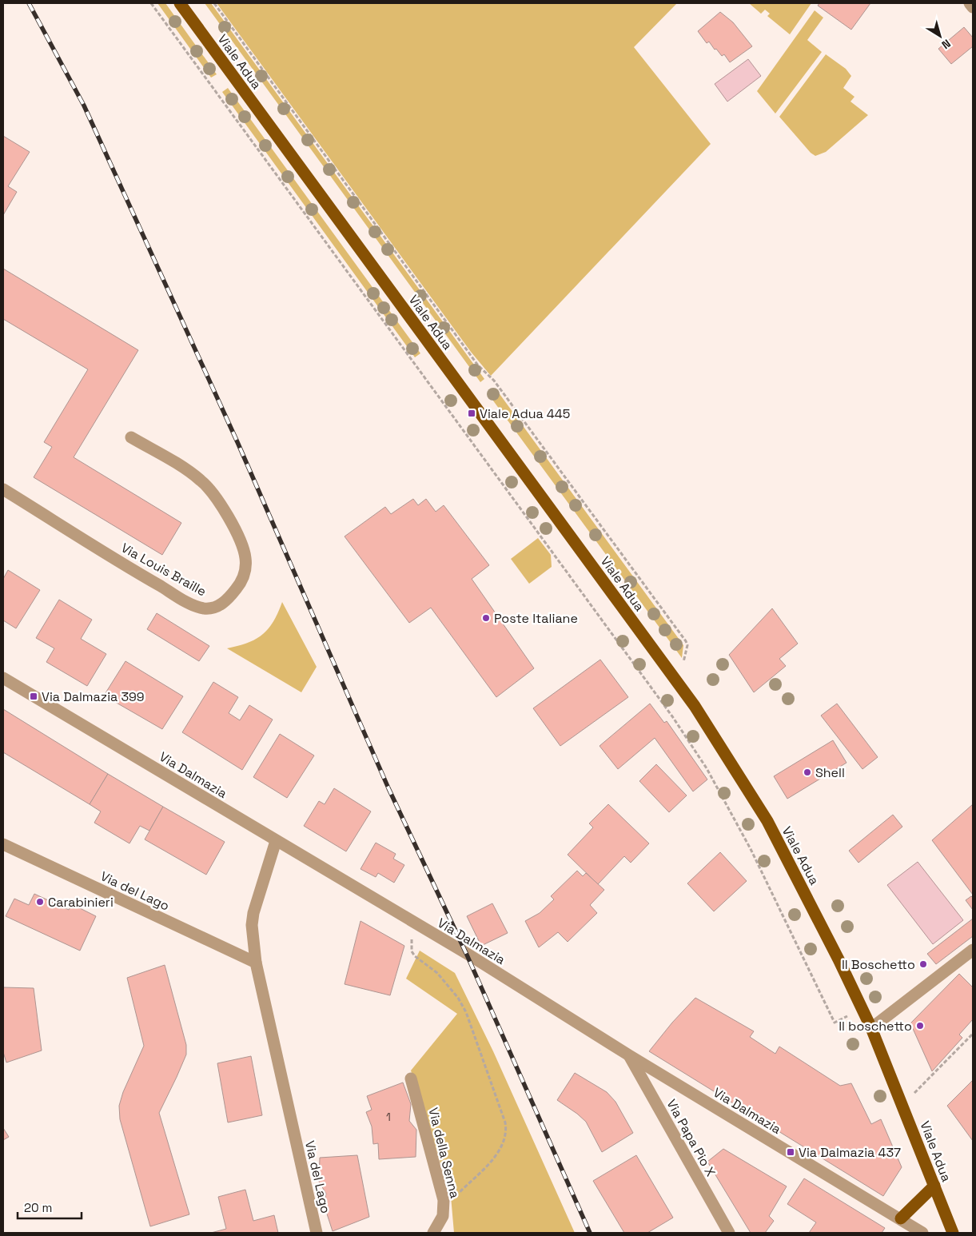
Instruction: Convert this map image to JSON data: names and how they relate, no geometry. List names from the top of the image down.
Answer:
{
  "streets": {
    "main road": ["Viale Adua"],
    "street": [
      "Via Louis Braille",
      "Via Dalmazia",
      "Via del Lago",
      "Via Papa Pio X",
      "Via della Senna"
    ]
  },
  "crossings": [
    ["Via Dalmazia", "Via del Lago"],
    ["Via Dalmazia", "Via Papa Pio X"]
  ],
  "places": {
    "transit": ["Viale Adua 445", "Via Dalmazia 399", "Via Dalmazia 437"],
    "other": [
      "Poste Italiane",
      "Shell",
      "Carabinieri",
      "Il Boschetto",
      "Il boschetto"
    ]
  },
  "house_numbers": ["1"],
  "scale_bar": "20 m",
  "north": "bottom right"
}
